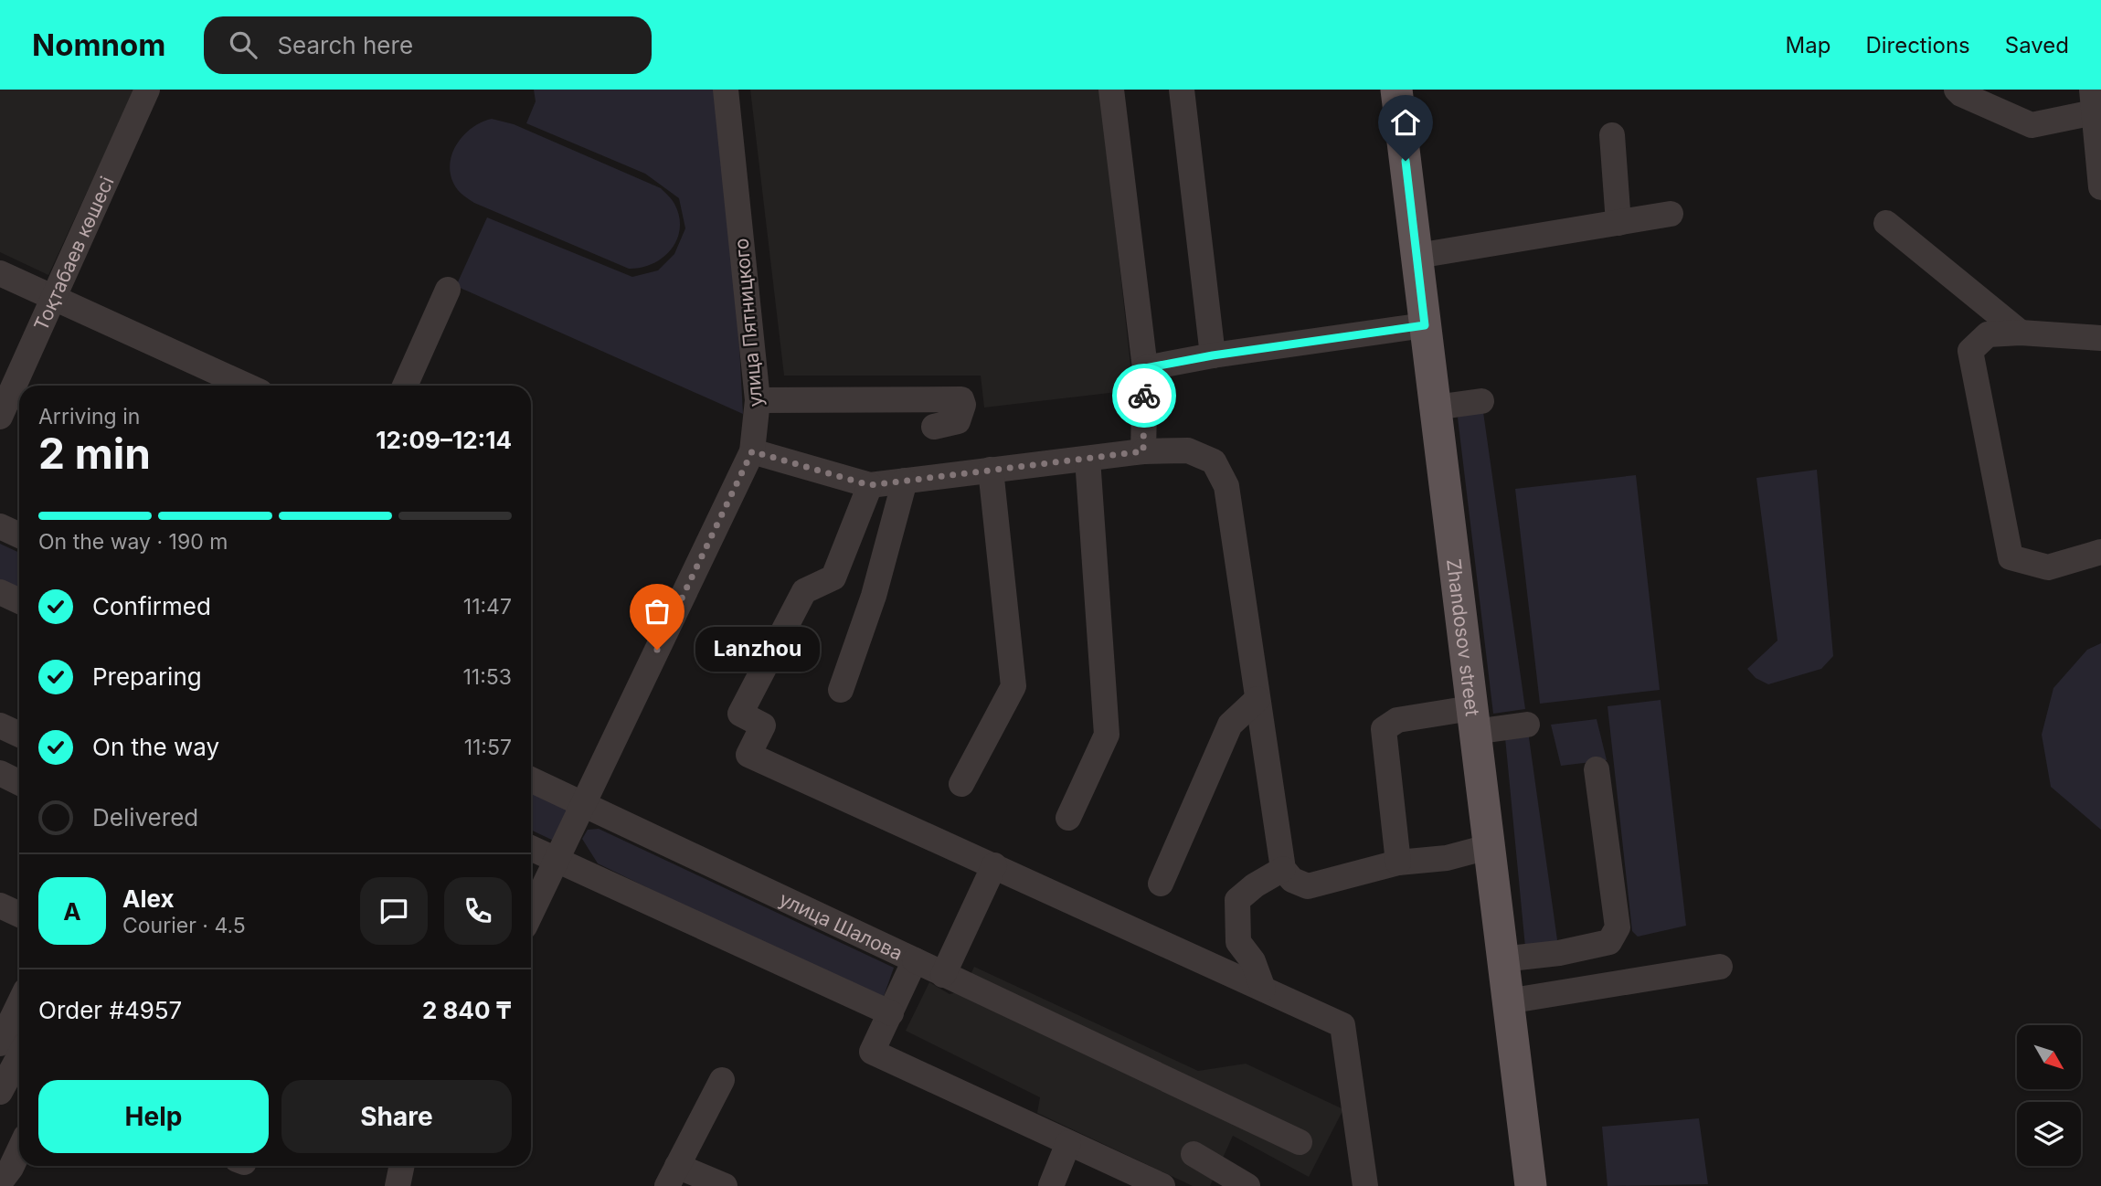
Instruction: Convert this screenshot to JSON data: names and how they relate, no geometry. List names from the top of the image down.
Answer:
{
  "streets": {
    "main road": ["Zhandosov street"],
    "street": ["Тоқтабаев көшесі", "улица Пятницкого", "улица Шалова"]
  },
  "crossings": [
    ["улица Пятницкого", "улица Шалова"]
  ],
  "places": ["Lanzhou"],
  "north": "bottom right",
  "page": {
    "header": "Nomnom",
    "search": "Search here",
    "nav": ["Map", "Directions", "Saved"],
    "heading": ["2 min", "Arriving in", "12:09–12:14"],
    "panel": [
      "Alex",
      "Courier · 4.5",
      "Order #4957",
      "2 840 ₸"
    ],
    "bar": "On the way · 190 m",
    "list": [
      ["Confirmed", "11:47"],
      ["Preparing", "11:53"],
      ["On the way", "11:57"],
      "Delivered"
    ],
    "bubble": "Lanzhou",
    "round": "A",
    "buttons": ["Help", "Share"]
  }
}
